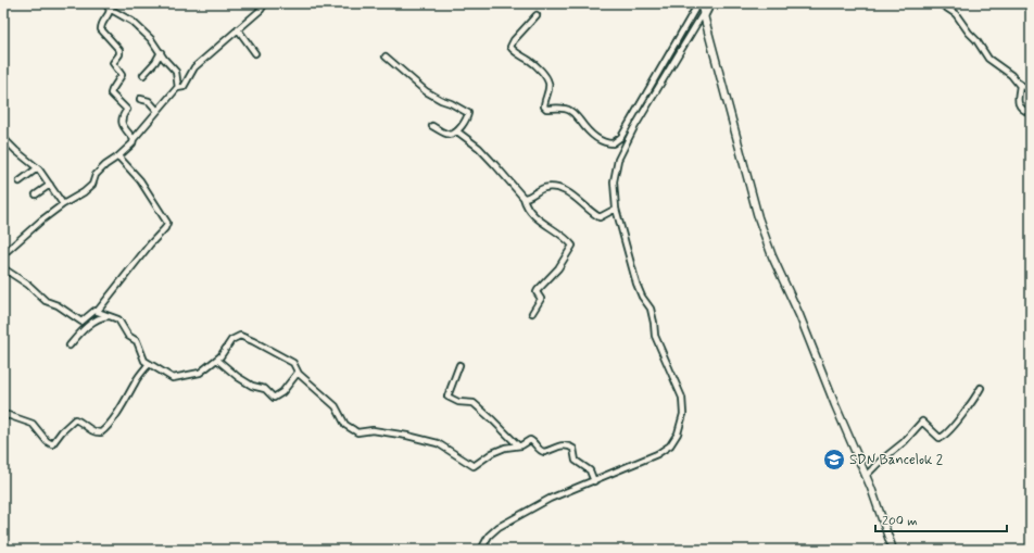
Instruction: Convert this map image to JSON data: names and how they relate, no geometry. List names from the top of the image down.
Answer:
{
  "places": {
    "school or university": ["SDN Bancelok 2"]
  },
  "scale_bar": "200 m"
}
